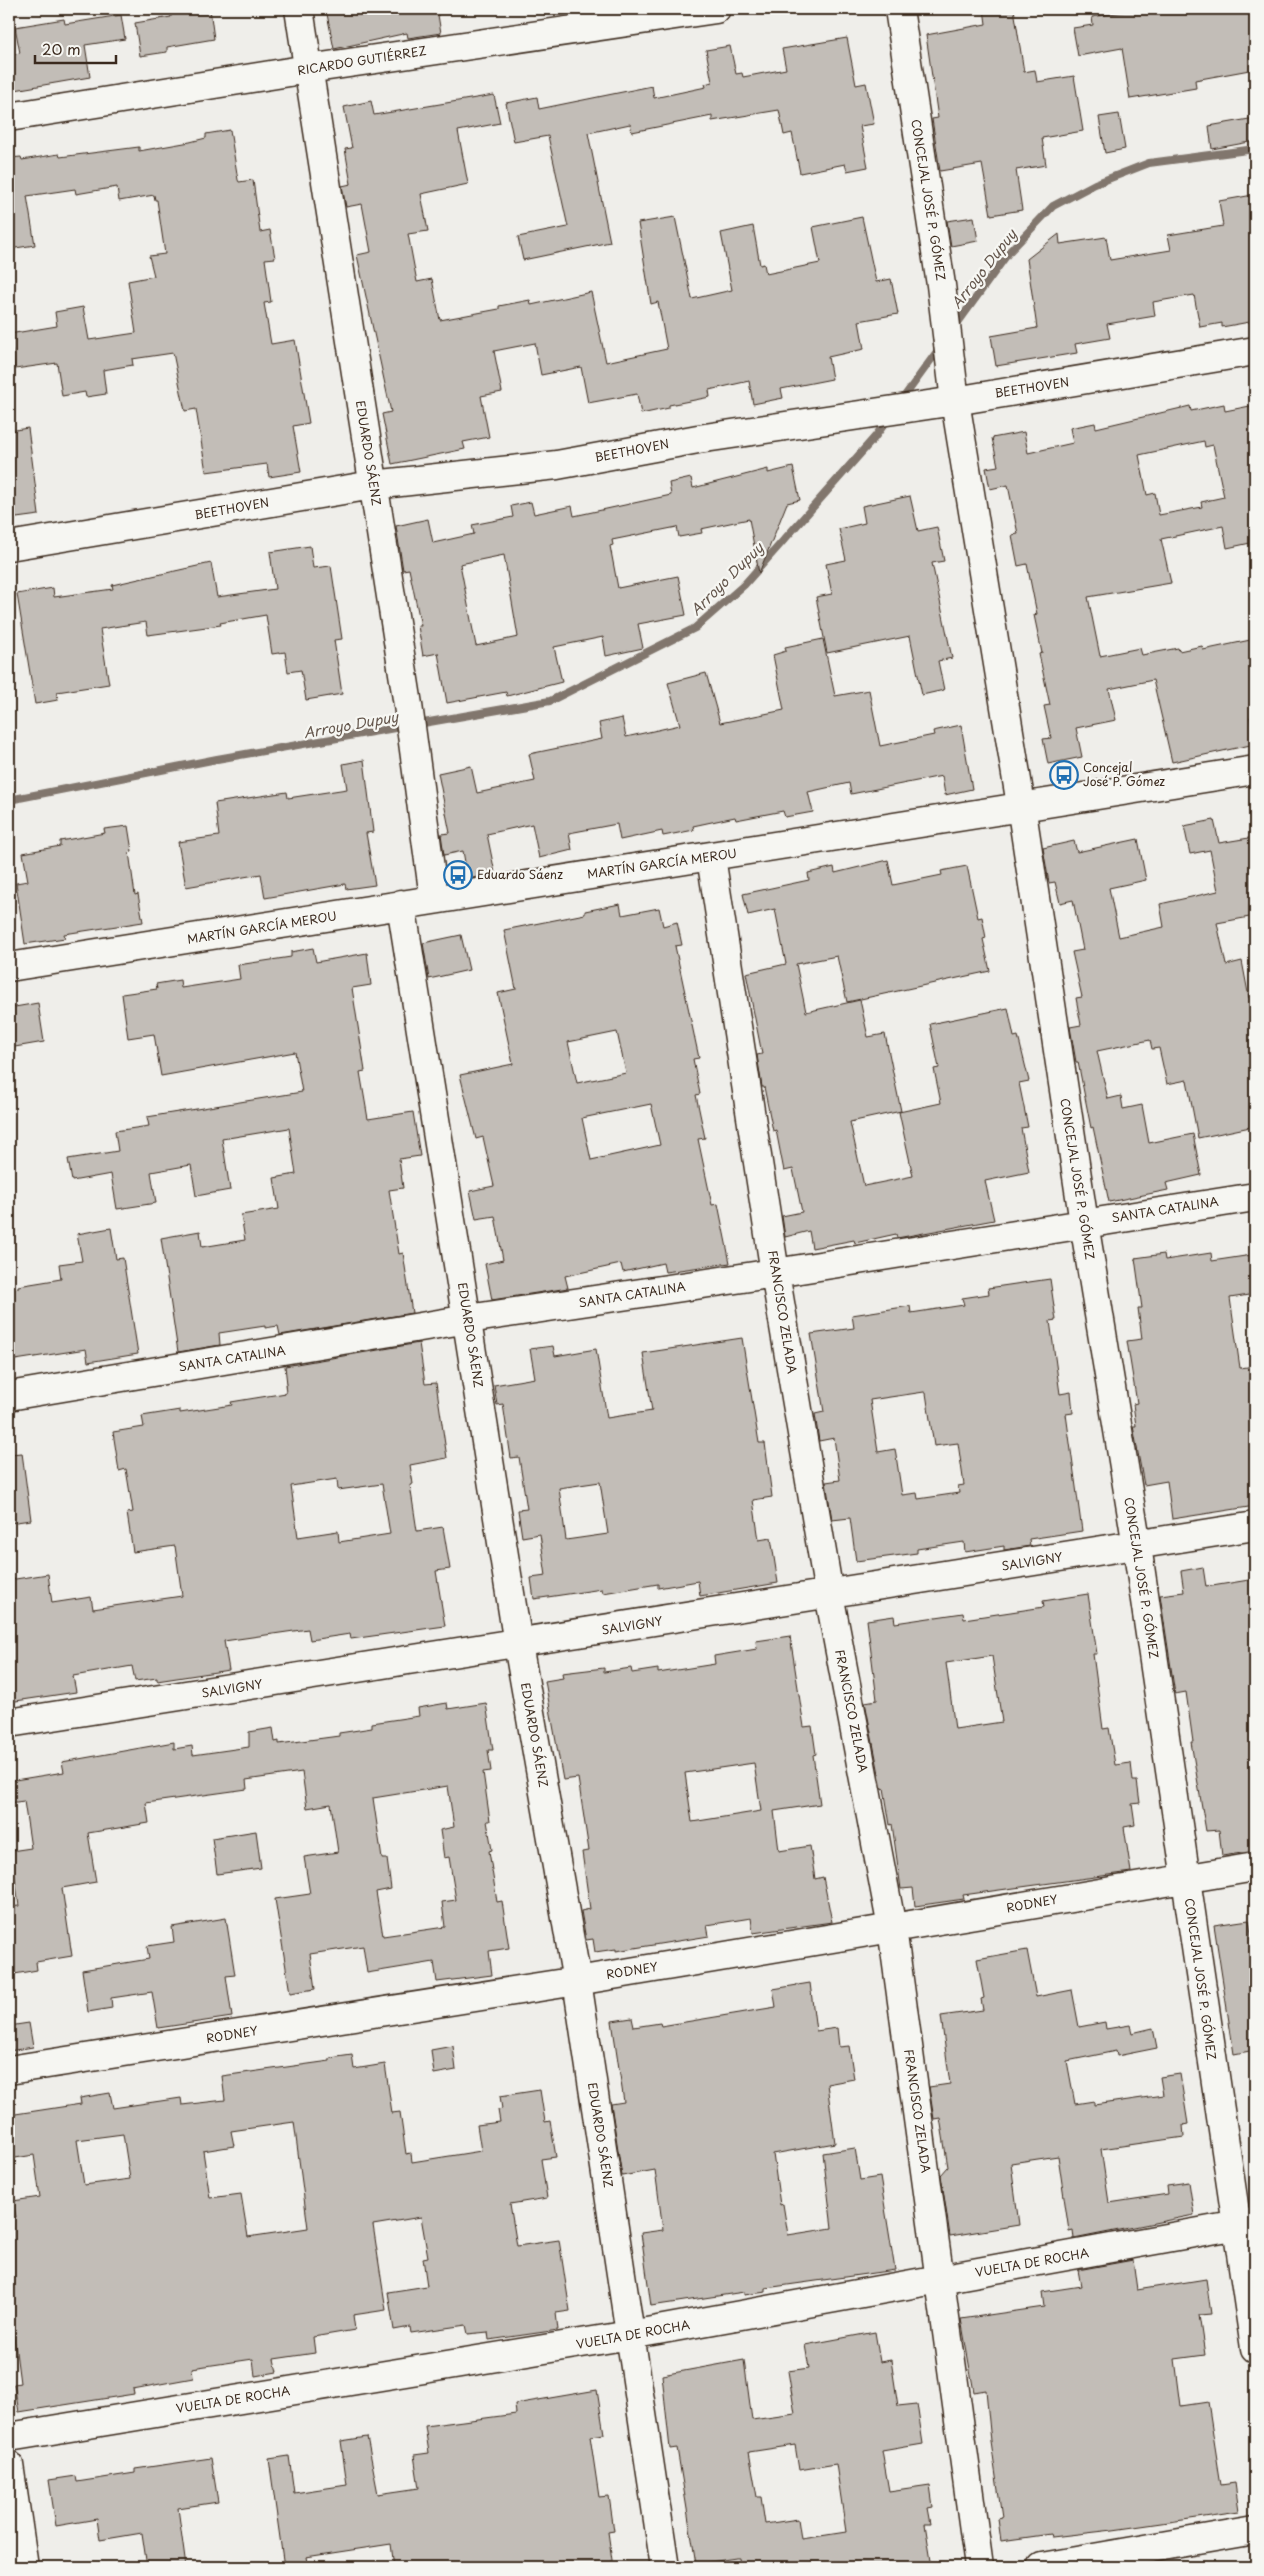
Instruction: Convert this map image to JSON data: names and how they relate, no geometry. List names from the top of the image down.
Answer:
{
  "streets": {
    "street": [
      "RICARDO GUTIÉRREZ",
      "CONCEJAL JOSÉ P. GÓMEZ",
      "BEETHOVEN",
      "EDUARDO SÁENZ",
      "MARTÍN GARCÍA MEROU",
      "SANTA CATALINA",
      "FRANCISCO ZELADA",
      "SALVIGNY",
      "RODNEY",
      "VUELTA DE ROCHA"
    ]
  },
  "crossings": [
    ["RICARDO GUTIÉRREZ", "EDUARDO SÁENZ"],
    ["CONCEJAL JOSÉ P. GÓMEZ", "BEETHOVEN"],
    ["CONCEJAL JOSÉ P. GÓMEZ", "MARTÍN GARCÍA MEROU"],
    ["CONCEJAL JOSÉ P. GÓMEZ", "SANTA CATALINA"],
    ["CONCEJAL JOSÉ P. GÓMEZ", "SALVIGNY"],
    ["CONCEJAL JOSÉ P. GÓMEZ", "RODNEY"],
    ["CONCEJAL JOSÉ P. GÓMEZ", "VUELTA DE ROCHA"],
    ["BEETHOVEN", "EDUARDO SÁENZ"],
    ["EDUARDO SÁENZ", "MARTÍN GARCÍA MEROU"],
    ["EDUARDO SÁENZ", "SANTA CATALINA"],
    ["EDUARDO SÁENZ", "SALVIGNY"],
    ["EDUARDO SÁENZ", "RODNEY"],
    ["EDUARDO SÁENZ", "VUELTA DE ROCHA"],
    ["MARTÍN GARCÍA MEROU", "FRANCISCO ZELADA"],
    ["SANTA CATALINA", "FRANCISCO ZELADA"],
    ["FRANCISCO ZELADA", "SALVIGNY"],
    ["FRANCISCO ZELADA", "RODNEY"],
    ["FRANCISCO ZELADA", "VUELTA DE ROCHA"]
  ],
  "water": ["Arroyo Dupuy"],
  "places": {
    "bus stop": ["Concejal José P. Gómez", "Eduardo Sáenz"]
  },
  "scale_bar": "20 m"
}
